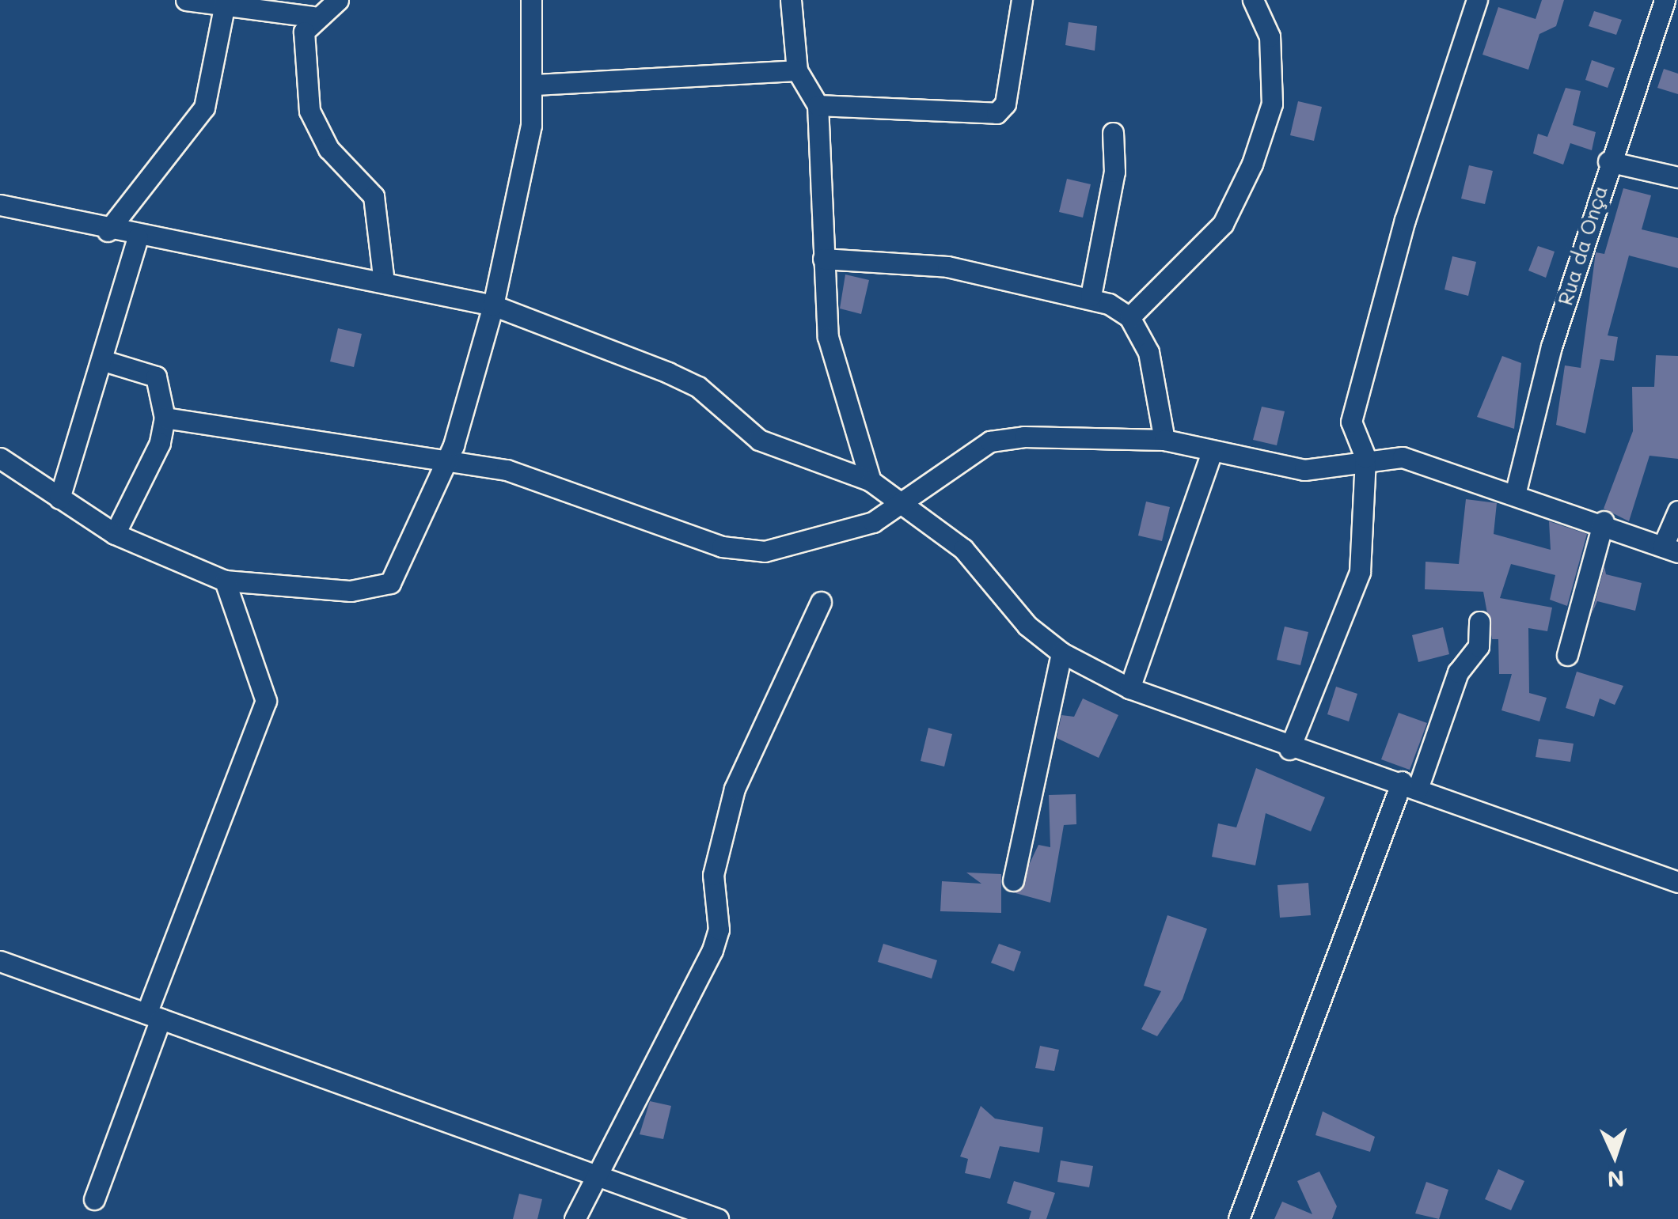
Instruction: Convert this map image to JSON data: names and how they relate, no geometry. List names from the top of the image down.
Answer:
{
  "streets": {
    "street": ["Rua da Onça"]
  },
  "north": "bottom"
}
